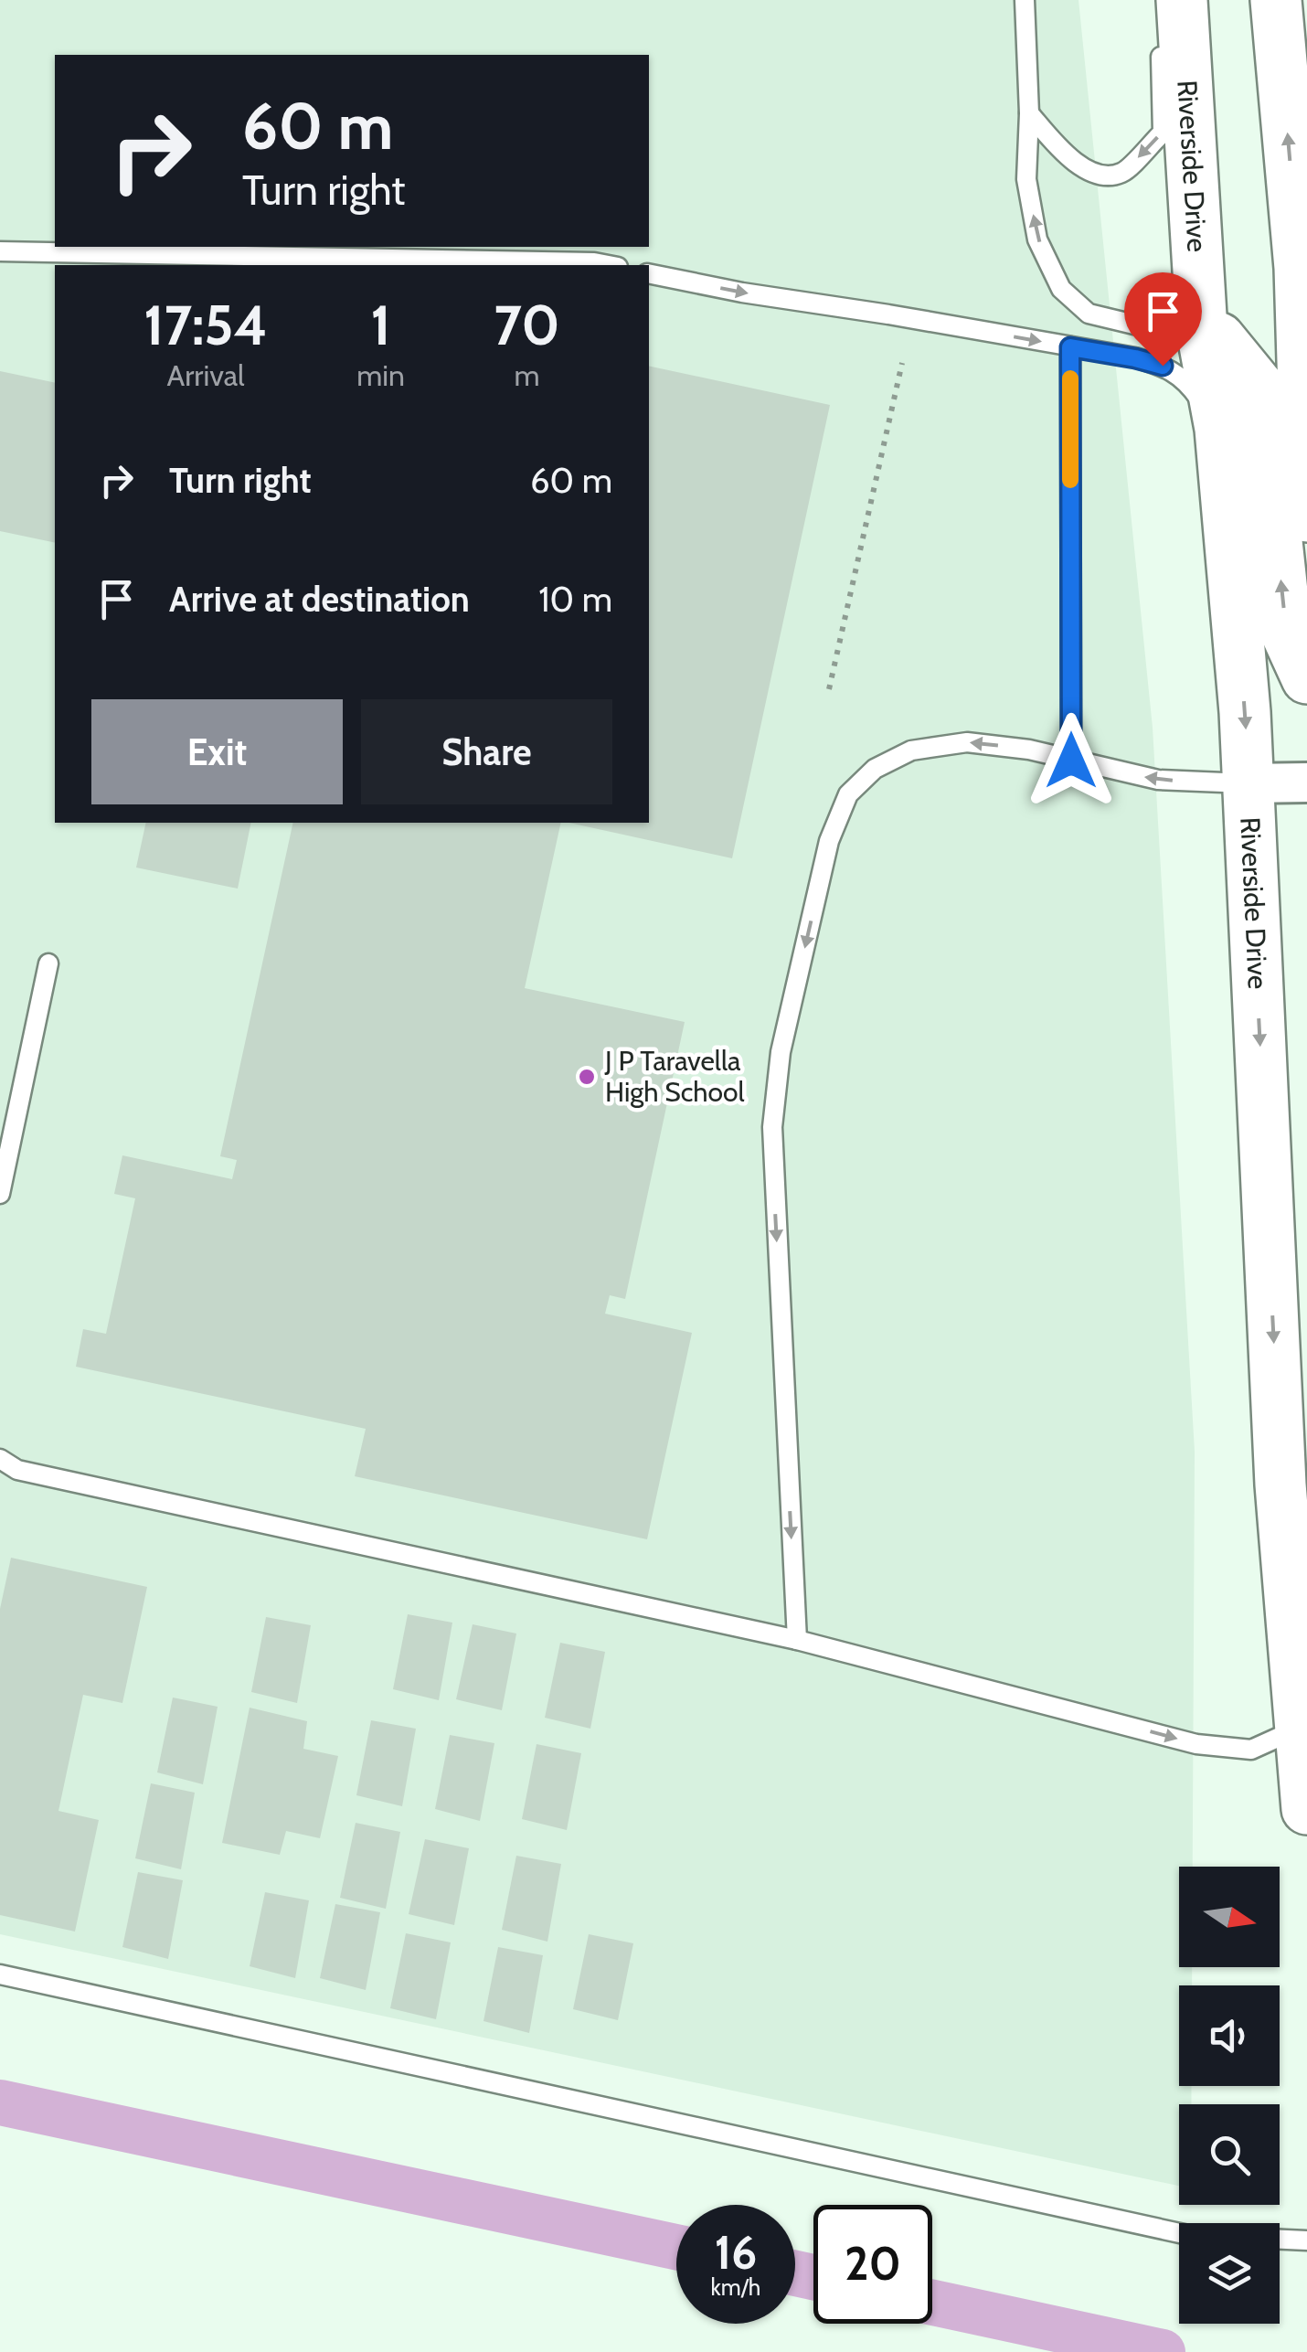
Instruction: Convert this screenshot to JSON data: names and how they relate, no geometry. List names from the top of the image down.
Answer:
{
  "streets": {
    "street": ["Riverside Drive"]
  },
  "one_way": ["Riverside Drive"],
  "places": ["J P Taravella High School"],
  "north": "right",
  "page": {
    "turn": ["60 m", "Turn right"],
    "eta": [
      "17:54",
      "Arrival",
      "1",
      "min",
      "70",
      "m"
    ],
    "list": [
      {
        "name": "Turn right",
        "value": "60 m"
      },
      {
        "name": "Arrive at destination",
        "value": "10 m"
      }
    ],
    "buttons": ["Exit", "Share"],
    "speed": "16 km/h",
    "limit": "20"
  }
}
